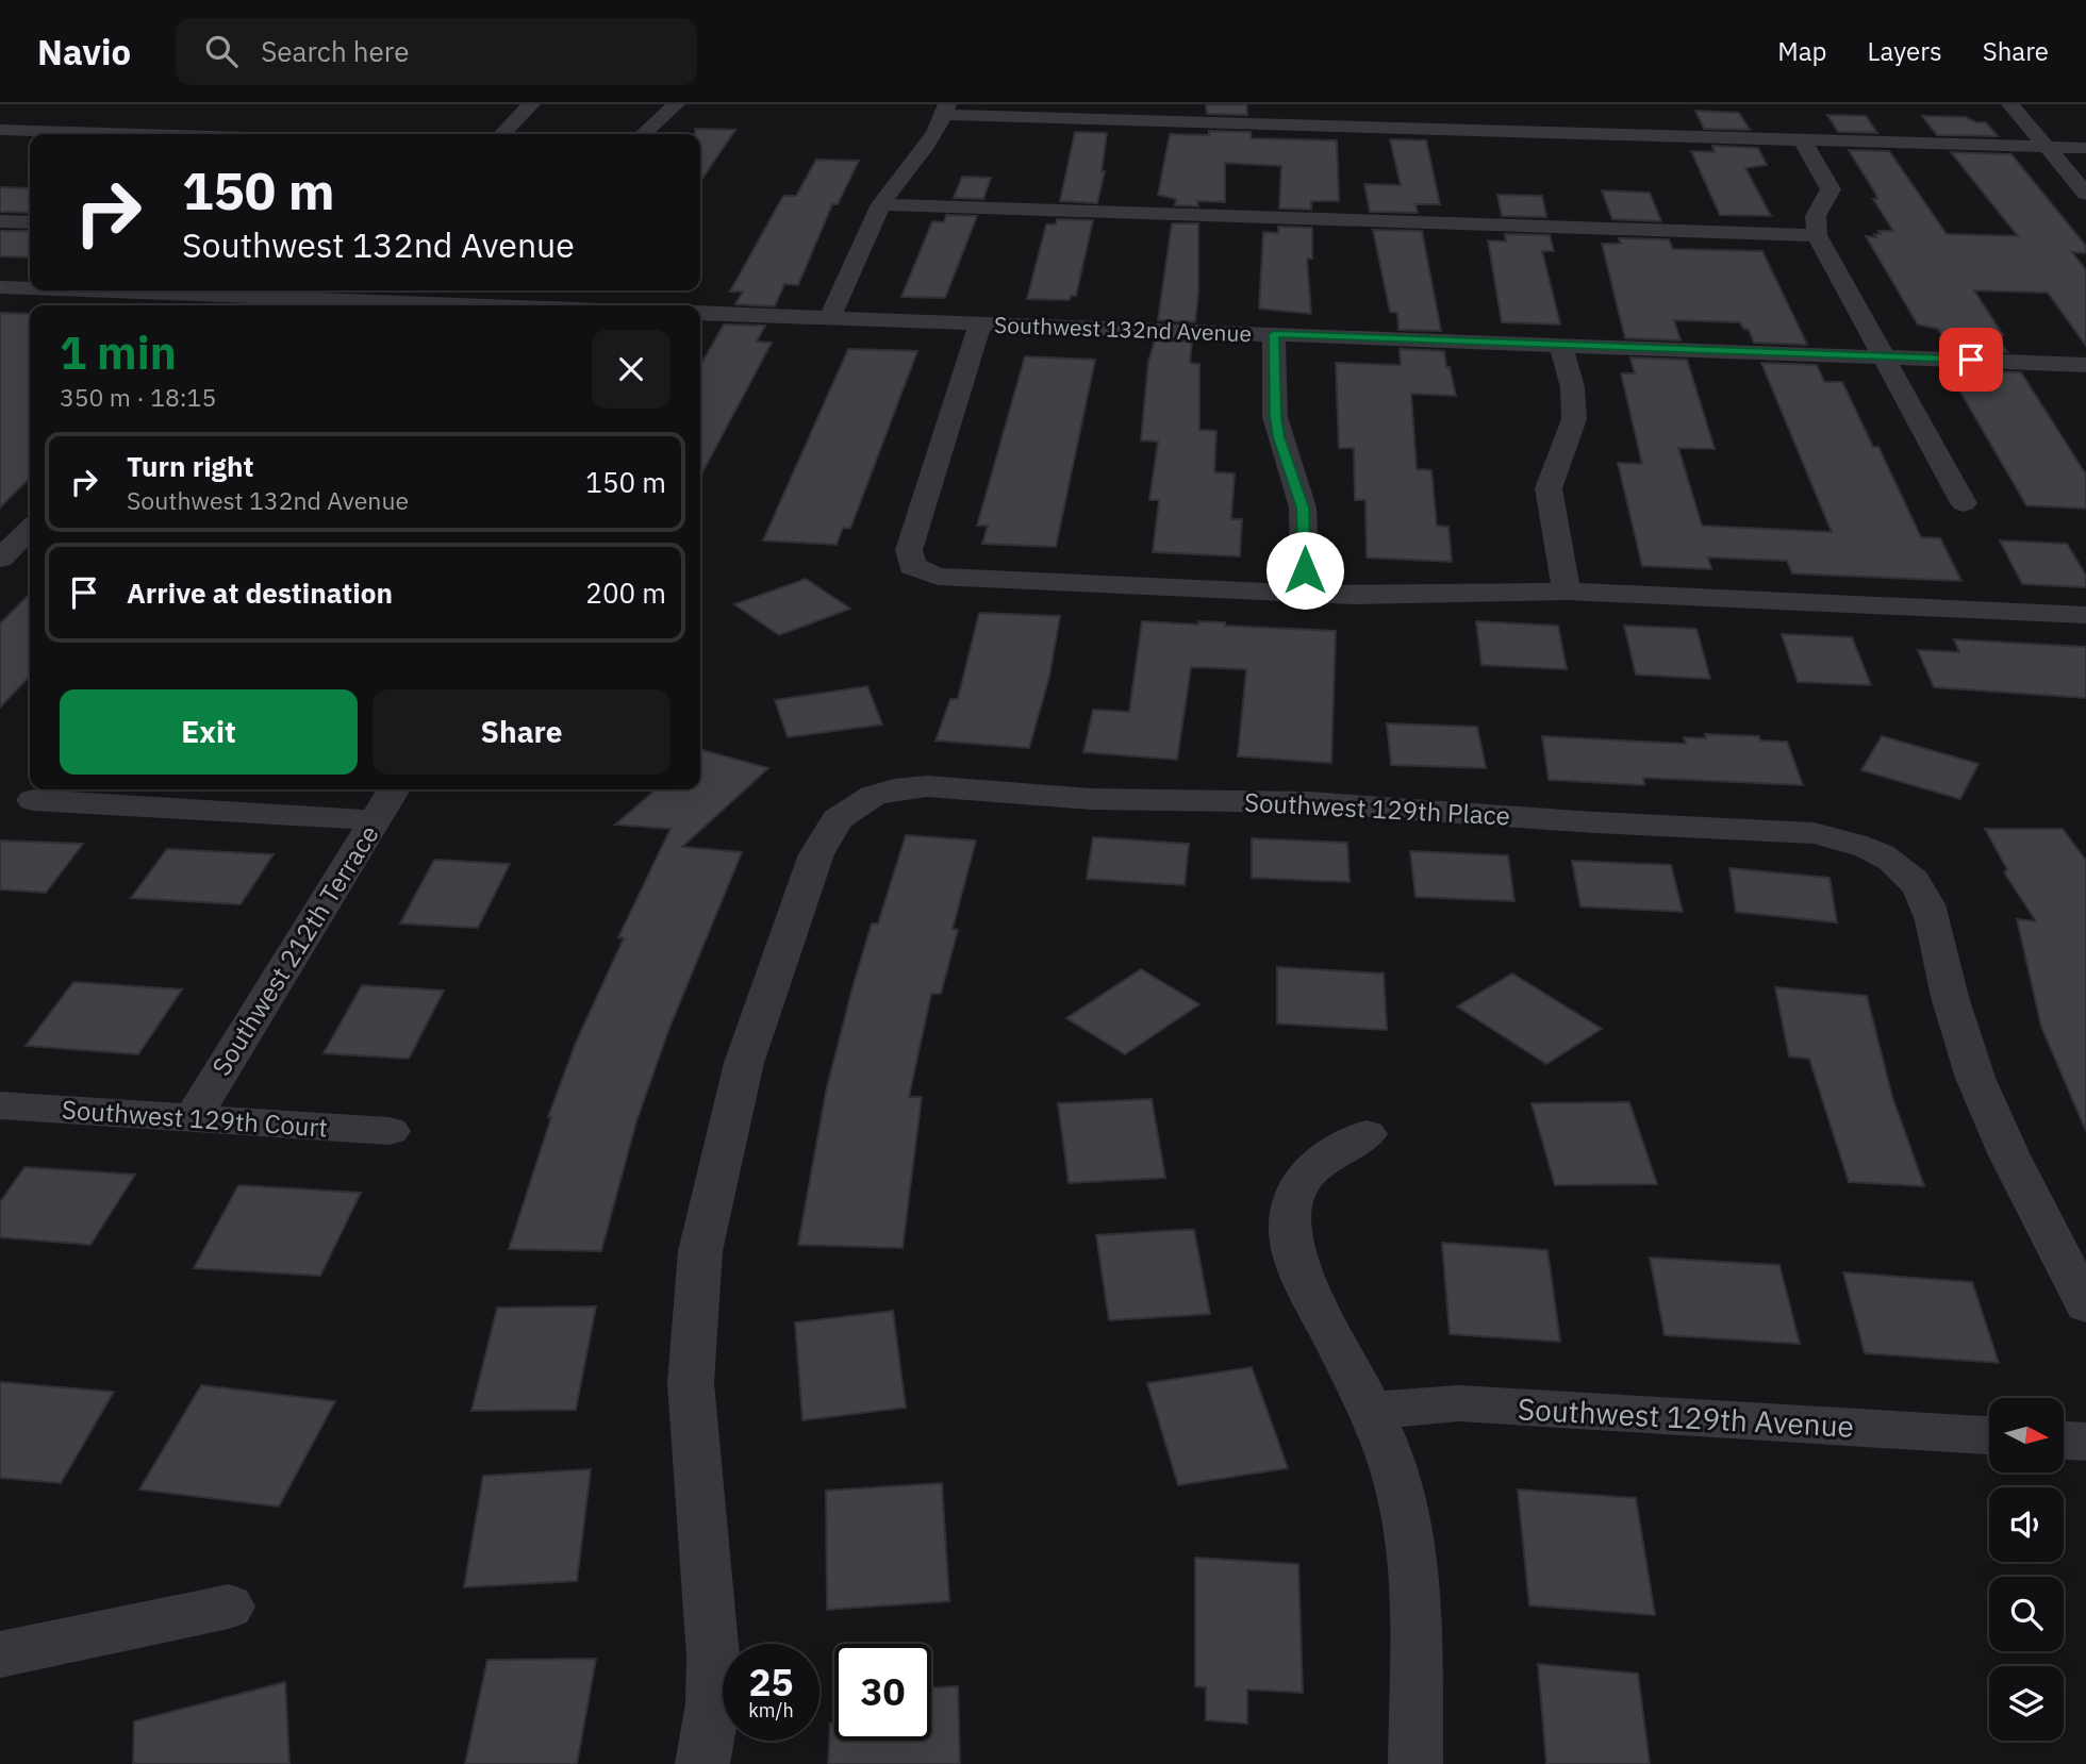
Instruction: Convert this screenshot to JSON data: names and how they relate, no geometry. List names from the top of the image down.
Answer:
{
  "streets": {
    "street": [
      "Southwest 132nd Avenue",
      "Southwest 129th Place",
      "Southwest 212th Terrace",
      "Southwest 129th Court",
      "Southwest 129th Avenue"
    ]
  },
  "crossings": [
    ["Southwest 212th Terrace", "Southwest 129th Court"]
  ],
  "north": "right",
  "page": {
    "header": "Navio",
    "search": "Search here",
    "nav": ["Map", "Layers", "Share"],
    "turn": ["150 m", "Southwest 132nd Avenue"],
    "heading": ["1 min", "350 m · 18:15"],
    "list": [
      {
        "name": "Turn right",
        "note": "Southwest 132nd Avenue",
        "value": "150 m"
      },
      {
        "name": "Arrive at destination",
        "value": "200 m"
      }
    ],
    "buttons": ["Exit", "Share"],
    "speed": "25 km/h",
    "limit": "30"
  }
}
